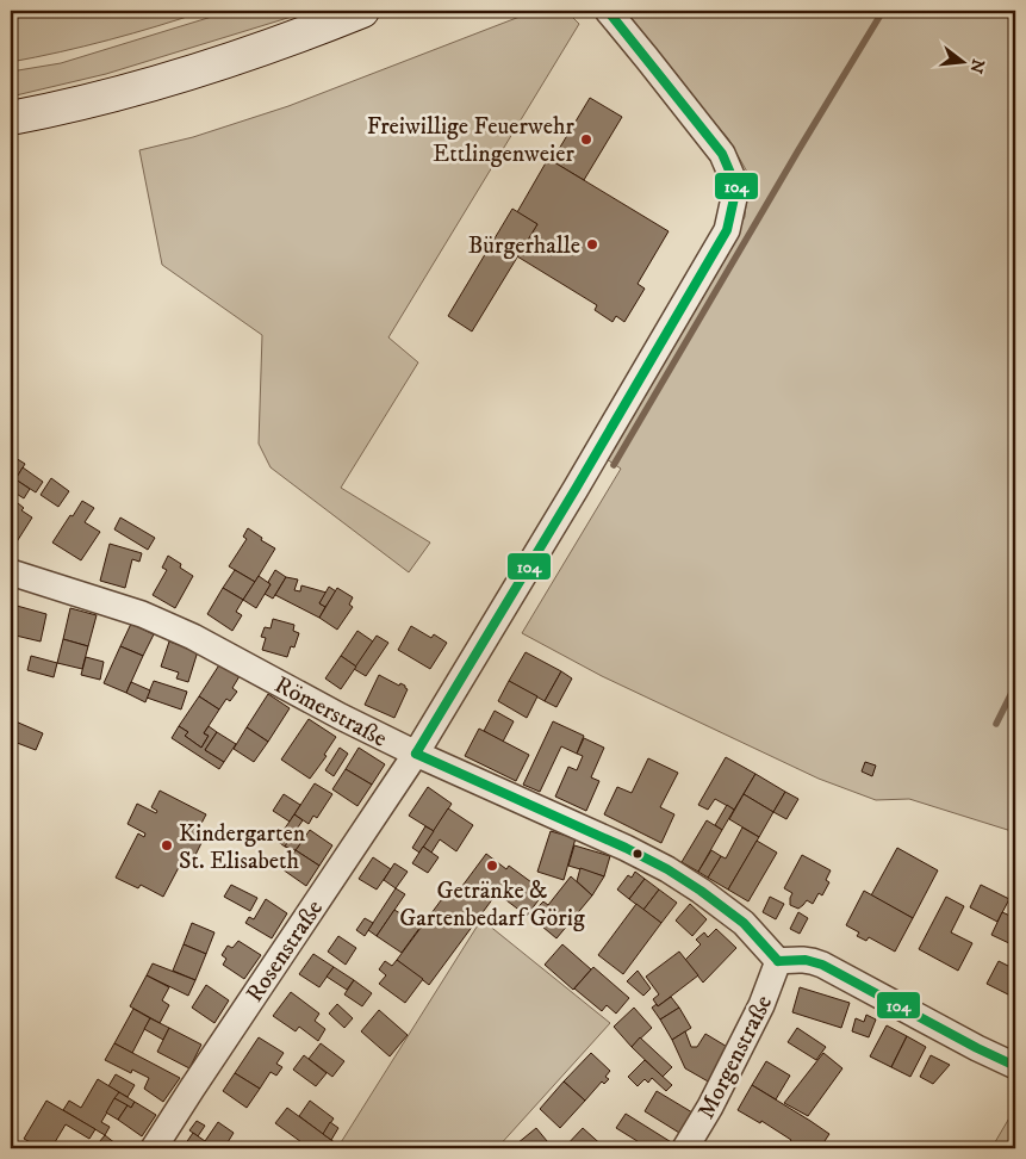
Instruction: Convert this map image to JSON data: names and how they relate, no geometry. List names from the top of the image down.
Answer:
{
  "streets": {
    "street": ["Römerstraße", "Rosenstraße", "Morgenstraße"]
  },
  "crossings": [
    ["Römerstraße", "Rosenstraße"],
    ["Römerstraße", "Morgenstraße"]
  ],
  "places": [
    "Freiwillige Feuerwehr Ettlingenweier",
    "Bürgerhalle",
    "Kindergarten St. Elisabeth",
    "Getränke & Gartenbedarf Görig"
  ],
  "lines": ["transit line 104"],
  "north": "right"
}
